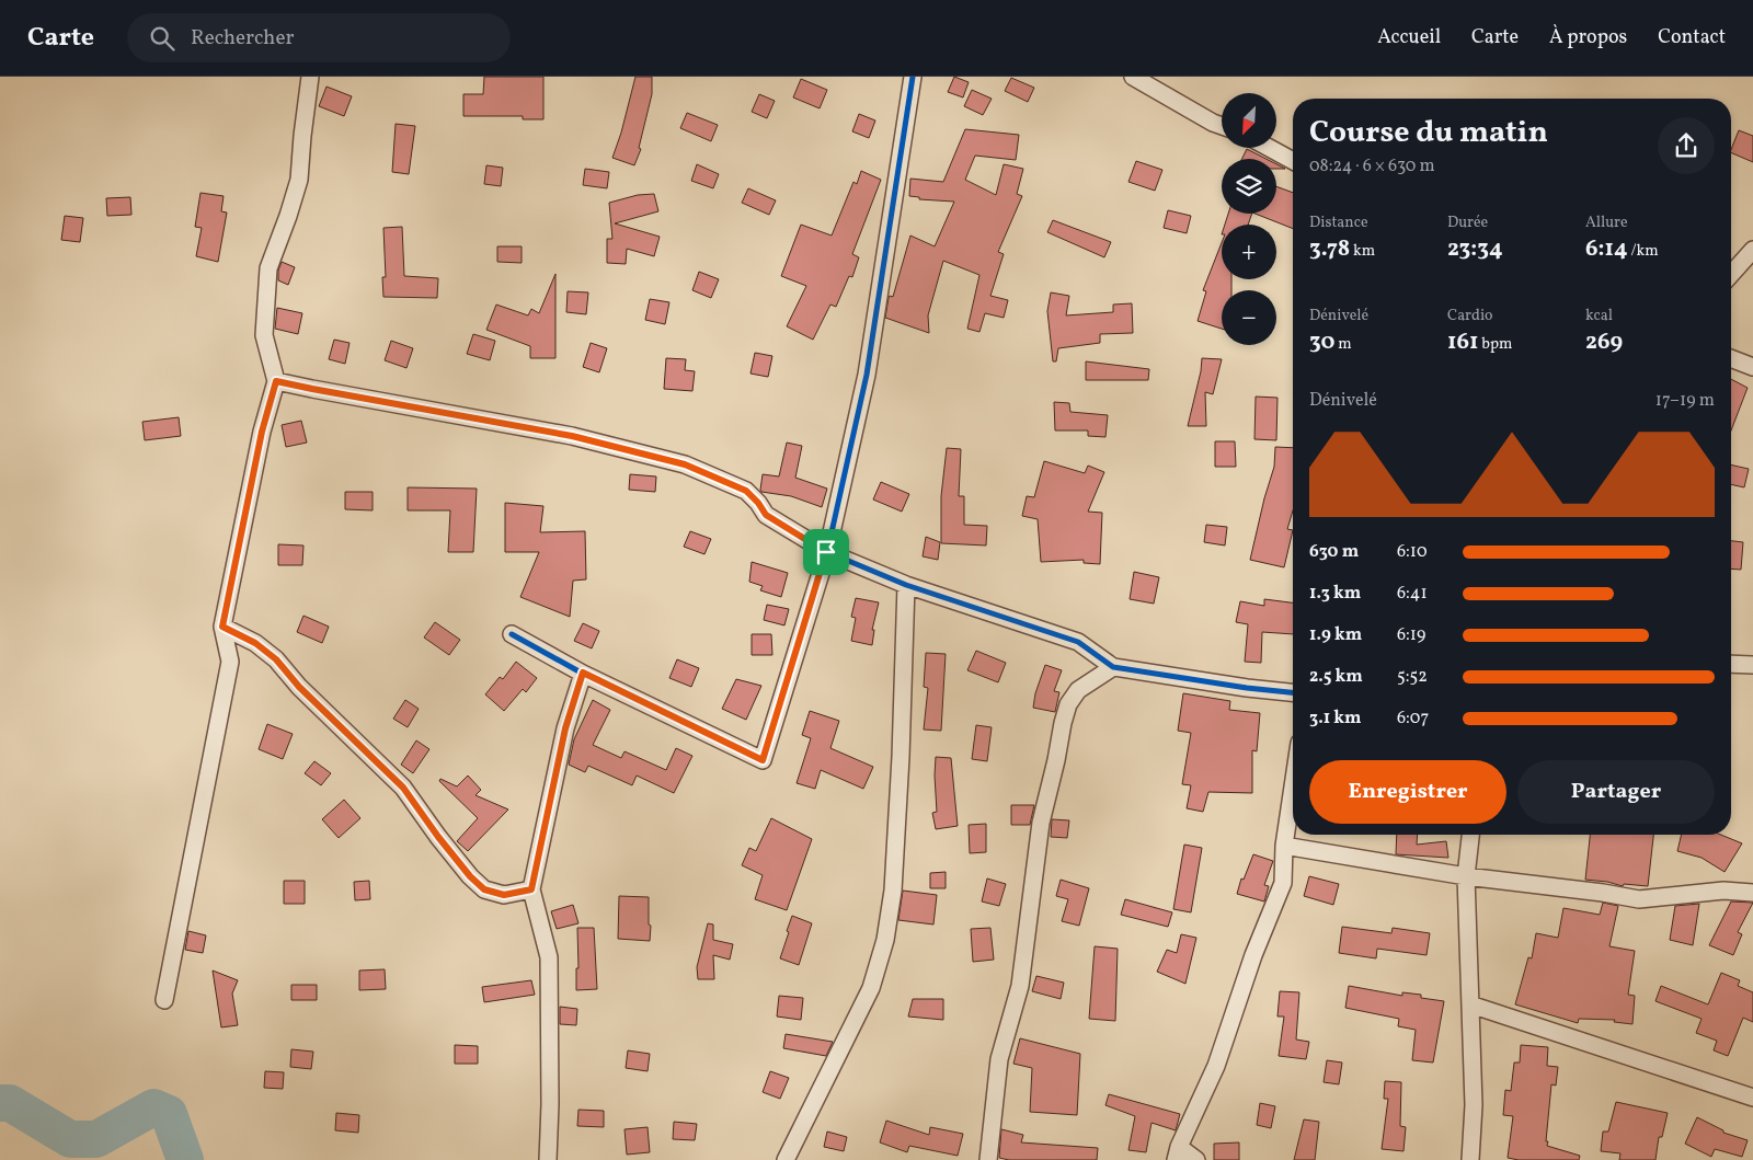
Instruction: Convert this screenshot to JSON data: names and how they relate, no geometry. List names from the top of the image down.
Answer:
{
  "north": "bottom left",
  "page": {
    "header": "Carte",
    "search": "Rechercher",
    "nav": [
      "Accueil",
      "Carte",
      "À propos",
      "Contact"
    ],
    "map_buttons": ["+", "−"],
    "heading": ["Course du matin", "08:24 · 6 × 630 m"],
    "stats": [
      ["Distance", "3.78 km"],
      ["Durée", "23:34"],
      ["Allure", "6:14 /km"],
      ["Dénivelé", "30 m"],
      ["Cardio", "161 bpm"],
      ["kcal", "269"]
    ],
    "chart": ["Dénivelé", "17–19 m"],
    "list": [
      {
        "name": "630 m",
        "note": "6:10"
      },
      {
        "name": "1.3 km",
        "note": "6:41"
      },
      {
        "name": "1.9 km",
        "note": "6:19"
      },
      {
        "name": "2.5 km",
        "note": "5:52"
      },
      {
        "name": "3.1 km",
        "note": "6:07"
      }
    ],
    "buttons": ["Enregistrer", "Partager"]
  }
}
